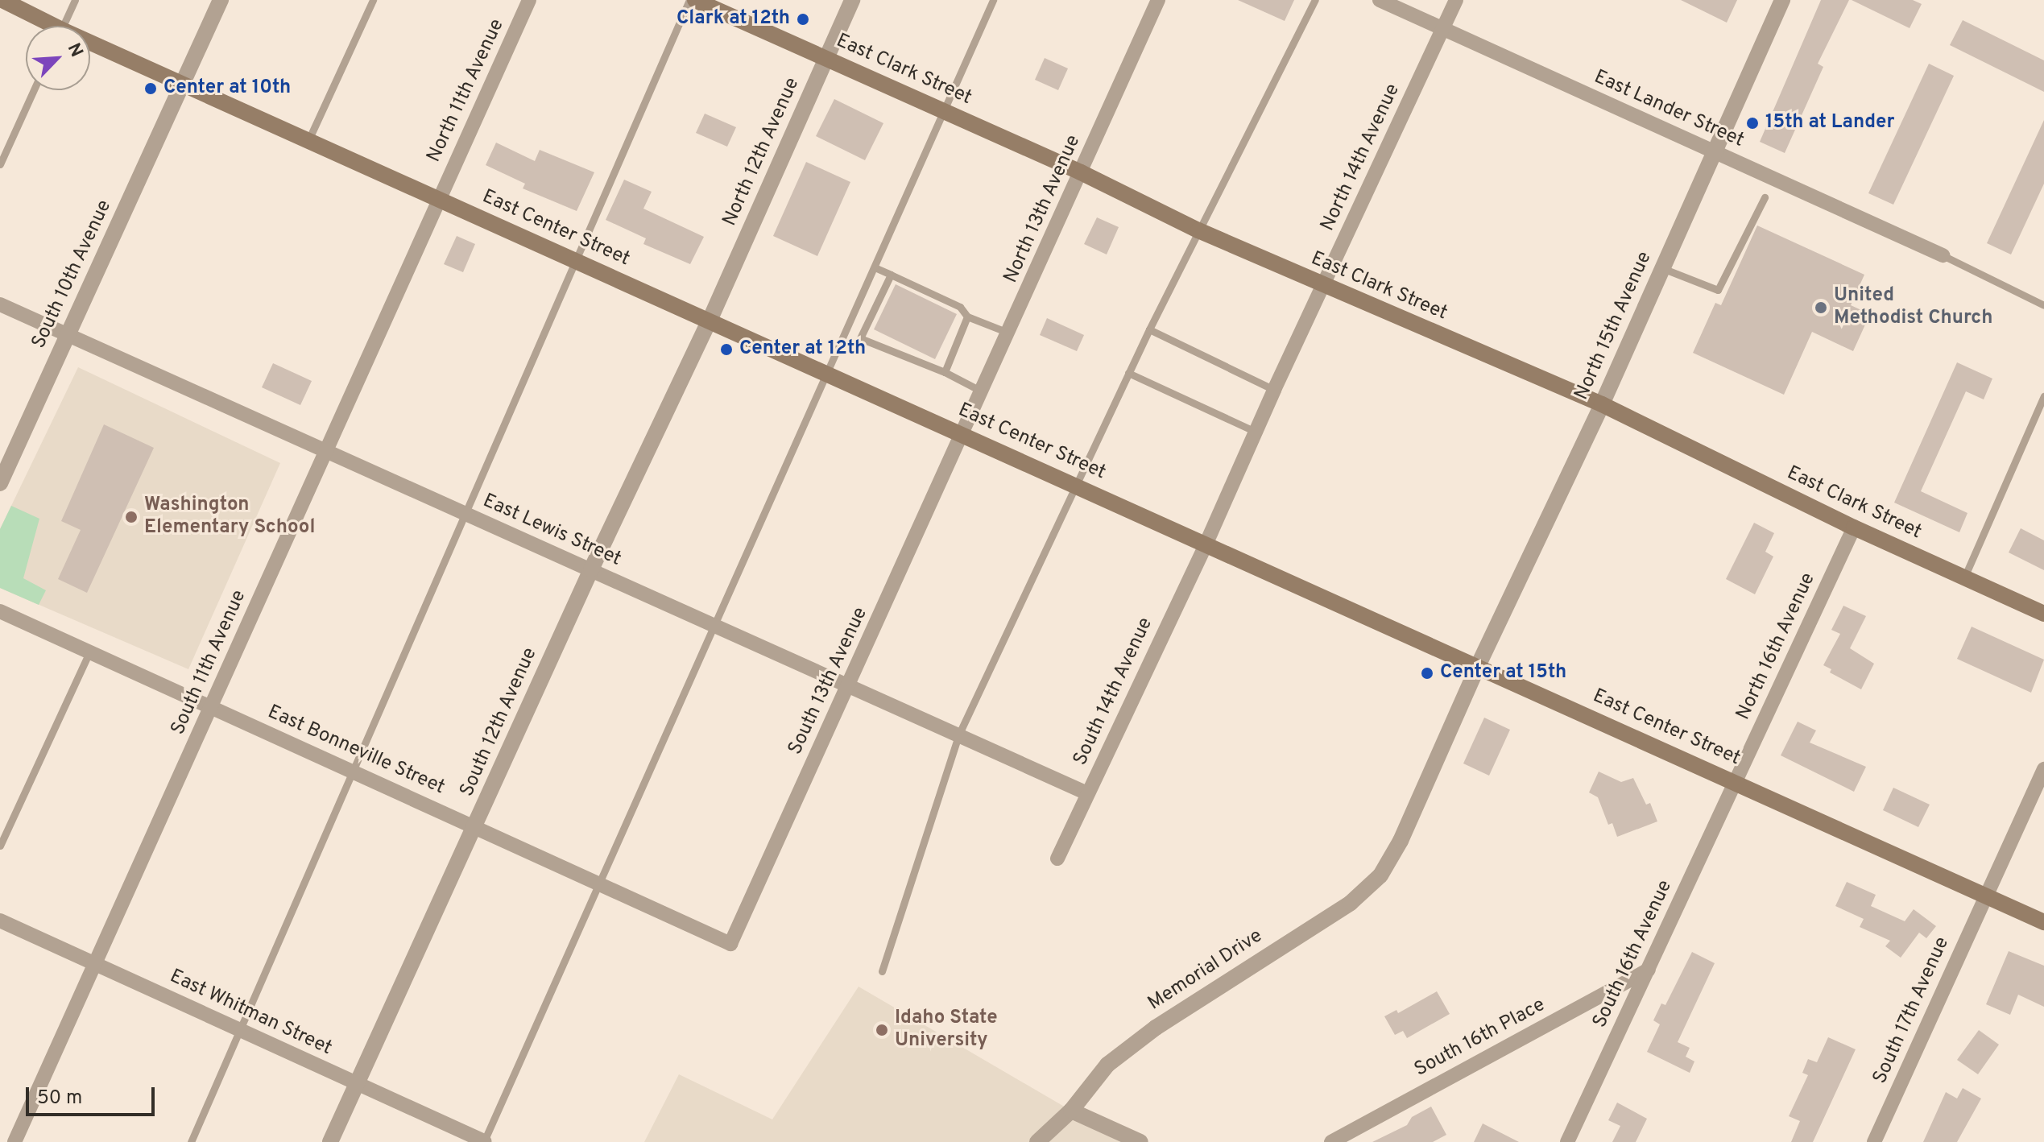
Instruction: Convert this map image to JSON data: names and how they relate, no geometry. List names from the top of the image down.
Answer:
{
  "streets": {
    "main road": ["East Clark Street", "East Center Street"],
    "street": [
      "North 11th Avenue",
      "East Lander Street",
      "North 12th Avenue",
      "North 14th Avenue",
      "North 13th Avenue",
      "South 10th Avenue",
      "North 15th Avenue",
      "East Lewis Street",
      "North 16th Avenue",
      "South 11th Avenue",
      "South 13th Avenue",
      "South 14th Avenue",
      "South 12th Avenue",
      "East Bonneville Street",
      "South 16th Avenue",
      "Memorial Drive",
      "South 17th Avenue",
      "East Whitman Street",
      "South 16th Place"
    ]
  },
  "crossings": [
    ["East Clark Street", "North 12th Avenue"],
    ["East Clark Street", "North 14th Avenue"],
    ["East Clark Street", "North 13th Avenue"],
    ["East Clark Street", "North 15th Avenue"],
    ["East Clark Street", "North 16th Avenue"],
    ["North 11th Avenue", "East Center Street"],
    ["North 11th Avenue", "South 11th Avenue"],
    ["East Lander Street", "North 14th Avenue"],
    ["East Lander Street", "North 15th Avenue"],
    ["North 12th Avenue", "East Center Street"],
    ["North 12th Avenue", "South 12th Avenue"],
    ["North 14th Avenue", "East Center Street"],
    ["North 14th Avenue", "South 14th Avenue"],
    ["North 13th Avenue", "East Center Street"],
    ["North 13th Avenue", "South 13th Avenue"],
    ["East Center Street", "South 10th Avenue"],
    ["East Center Street", "North 15th Avenue"],
    ["East Center Street", "North 16th Avenue"],
    ["East Center Street", "South 11th Avenue"],
    ["East Center Street", "South 13th Avenue"],
    ["East Center Street", "South 14th Avenue"],
    ["East Center Street", "South 12th Avenue"],
    ["East Center Street", "South 16th Avenue"],
    ["East Center Street", "South 17th Avenue"],
    ["South 10th Avenue", "East Lewis Street"],
    ["North 15th Avenue", "Memorial Drive"],
    ["East Lewis Street", "South 11th Avenue"],
    ["East Lewis Street", "South 13th Avenue"],
    ["East Lewis Street", "South 14th Avenue"],
    ["East Lewis Street", "South 12th Avenue"],
    ["North 16th Avenue", "South 16th Avenue"],
    ["South 11th Avenue", "East Bonneville Street"],
    ["South 11th Avenue", "East Whitman Street"],
    ["South 13th Avenue", "East Bonneville Street"],
    ["South 12th Avenue", "East Bonneville Street"],
    ["South 12th Avenue", "East Whitman Street"],
    ["South 16th Avenue", "South 16th Place"]
  ],
  "places": [
    "Clark at 12th",
    "Center at 10th",
    "15th at Lander",
    "United Methodist Church",
    "Center at 12th",
    "Washington Elementary School",
    "Center at 15th",
    "Idaho State University"
  ],
  "scale_bar": "50 m",
  "north": "top right"
}
